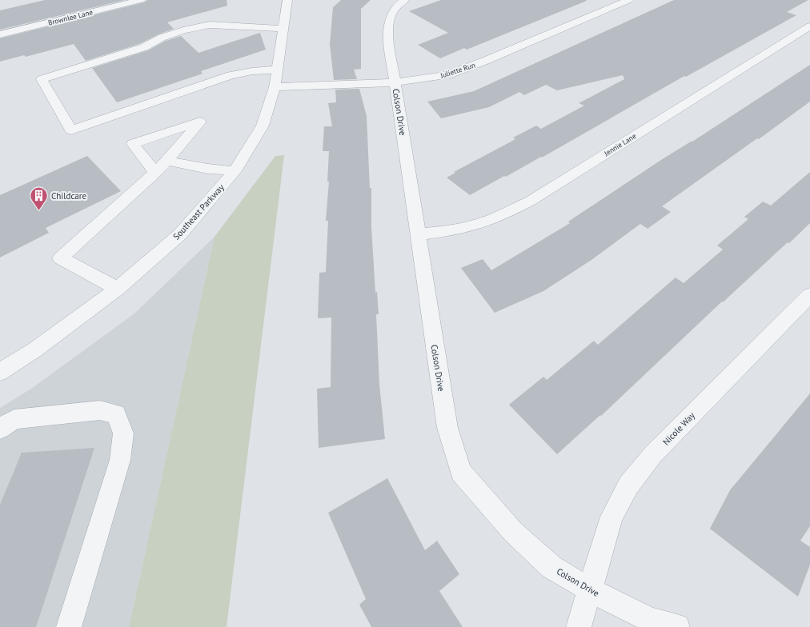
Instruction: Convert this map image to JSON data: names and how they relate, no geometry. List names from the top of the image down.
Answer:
{
  "streets": {
    "street": [
      "Brownlee Lane",
      "Juliette Run",
      "Colson Drive",
      "Jennie Lane",
      "Southeast Parkway",
      "Nicole Way"
    ]
  },
  "crossings": [
    ["Juliette Run", "Colson Drive"],
    ["Juliette Run", "Southeast Parkway"],
    ["Colson Drive", "Jennie Lane"],
    ["Colson Drive", "Nicole Way"]
  ],
  "places": {
    "building": ["Childcare"]
  }
}
